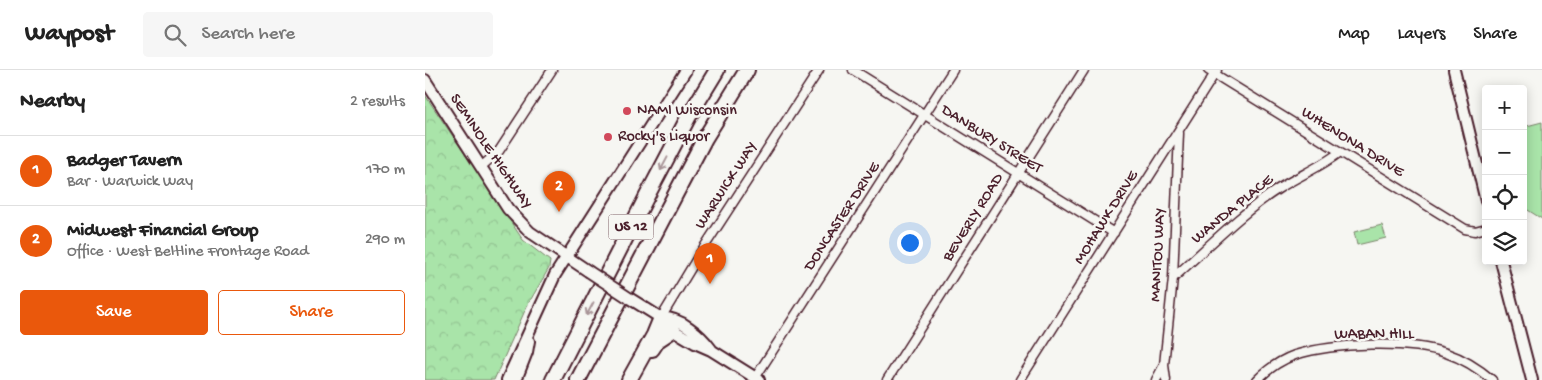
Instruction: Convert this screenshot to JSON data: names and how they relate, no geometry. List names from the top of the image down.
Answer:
{
  "streets": {
    "highway": ["US 12"],
    "street": [
      "DANBURY STREET",
      "WHENONA DRIVE",
      "SEMINOLE HIGHWAY",
      "WARWICK WAY",
      "WANDA PLACE",
      "DONCASTER DRIVE",
      "BEVERLY ROAD",
      "MOHAWK DRIVE",
      "MANITOU WAY",
      "WABAN HILL"
    ]
  },
  "crossings": [
    ["DANBURY STREET", "DONCASTER DRIVE"],
    ["DANBURY STREET", "BEVERLY ROAD"],
    ["DANBURY STREET", "MOHAWK DRIVE"],
    ["WHENONA DRIVE", "WANDA PLACE"],
    ["WHENONA DRIVE", "MOHAWK DRIVE"],
    ["SEMINOLE HIGHWAY", "WARWICK WAY"],
    ["SEMINOLE HIGHWAY", "DONCASTER DRIVE"],
    ["WANDA PLACE", "MANITOU WAY"],
    ["MOHAWK DRIVE", "MANITOU WAY"]
  ],
  "places": ["NAMI Wisconsin", "Rocky's Liquor"],
  "page": {
    "header": "Waypost",
    "search": "Search here",
    "nav": ["Map", "Layers", "Share"],
    "heading": ["Nearby", "2 results"],
    "map_buttons": ["+", "−"],
    "list": [
      {
        "mark": "1",
        "name": "Badger Tavern",
        "note": "Bar · Warwick Way",
        "value": "170 m"
      },
      {
        "mark": "2",
        "name": "Midwest Financial Group",
        "note": "Office · West Beltline Frontage Road",
        "value": "290 m"
      }
    ],
    "pins": ["2", "1"],
    "buttons": ["Save", "Share"]
  }
}
